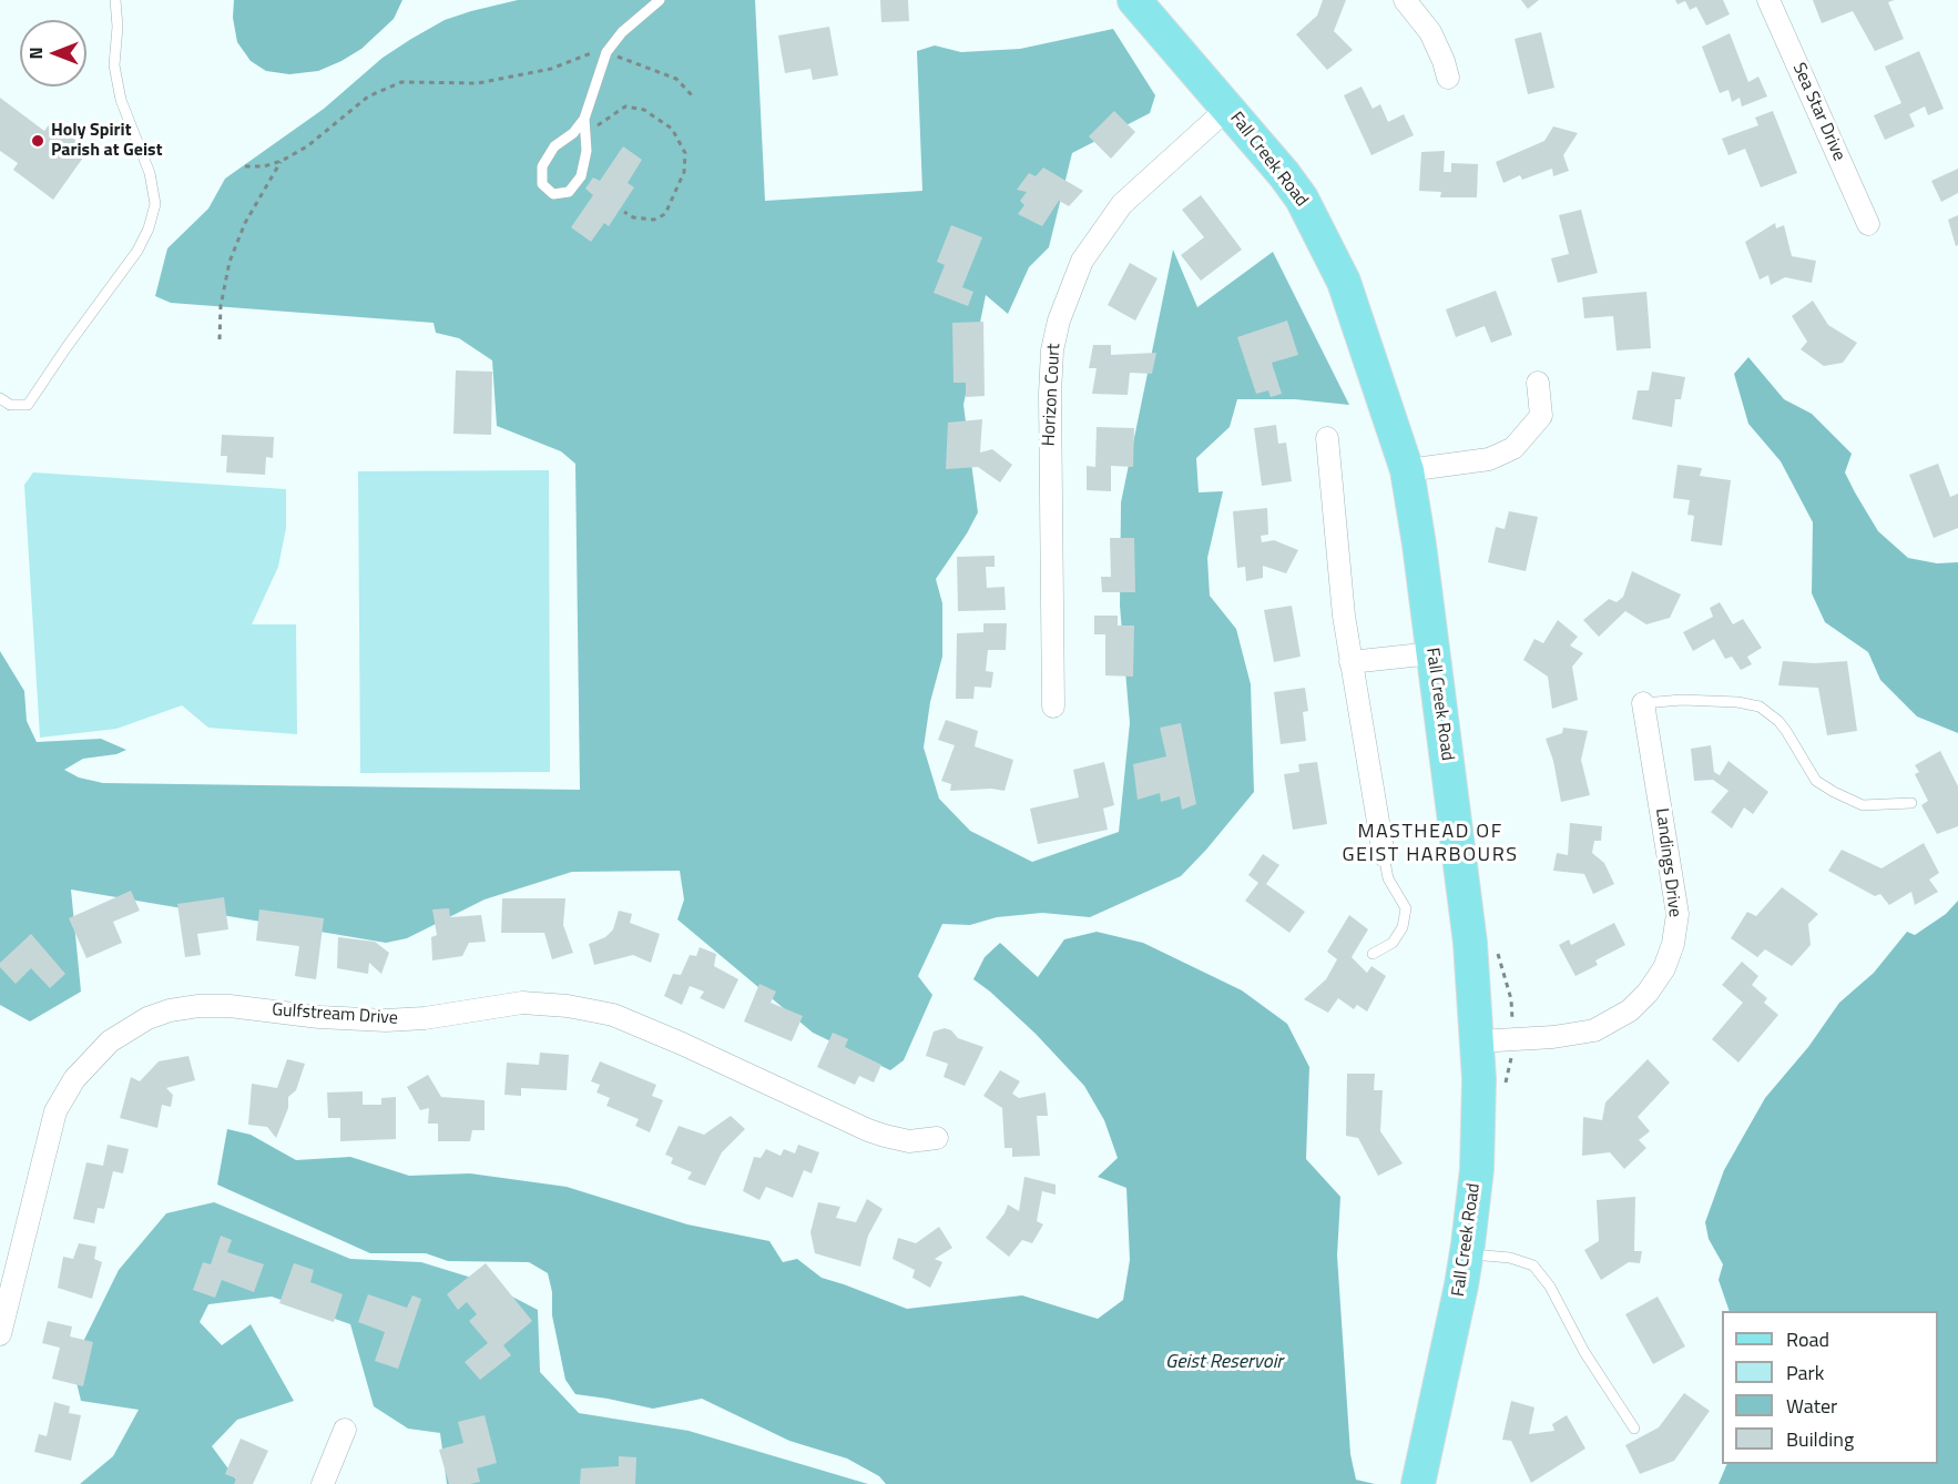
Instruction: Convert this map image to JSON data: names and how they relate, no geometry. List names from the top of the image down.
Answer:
{
  "streets": {
    "main road": ["Fall Creek Road"],
    "street": [
      "Sea Star Drive",
      "Horizon Court",
      "Landings Drive",
      "Gulfstream Drive"
    ]
  },
  "crossings": [
    ["Fall Creek Road", "Horizon Court"],
    ["Fall Creek Road", "Landings Drive"]
  ],
  "districts": ["MASTHEAD OF GEIST HARBOURS"],
  "water": ["Geist Reservoir"],
  "places": ["Holy Spirit Parish at Geist"],
  "legend": [
    "Road",
    "Park",
    "Water",
    "Building"
  ],
  "north": "left"
}
